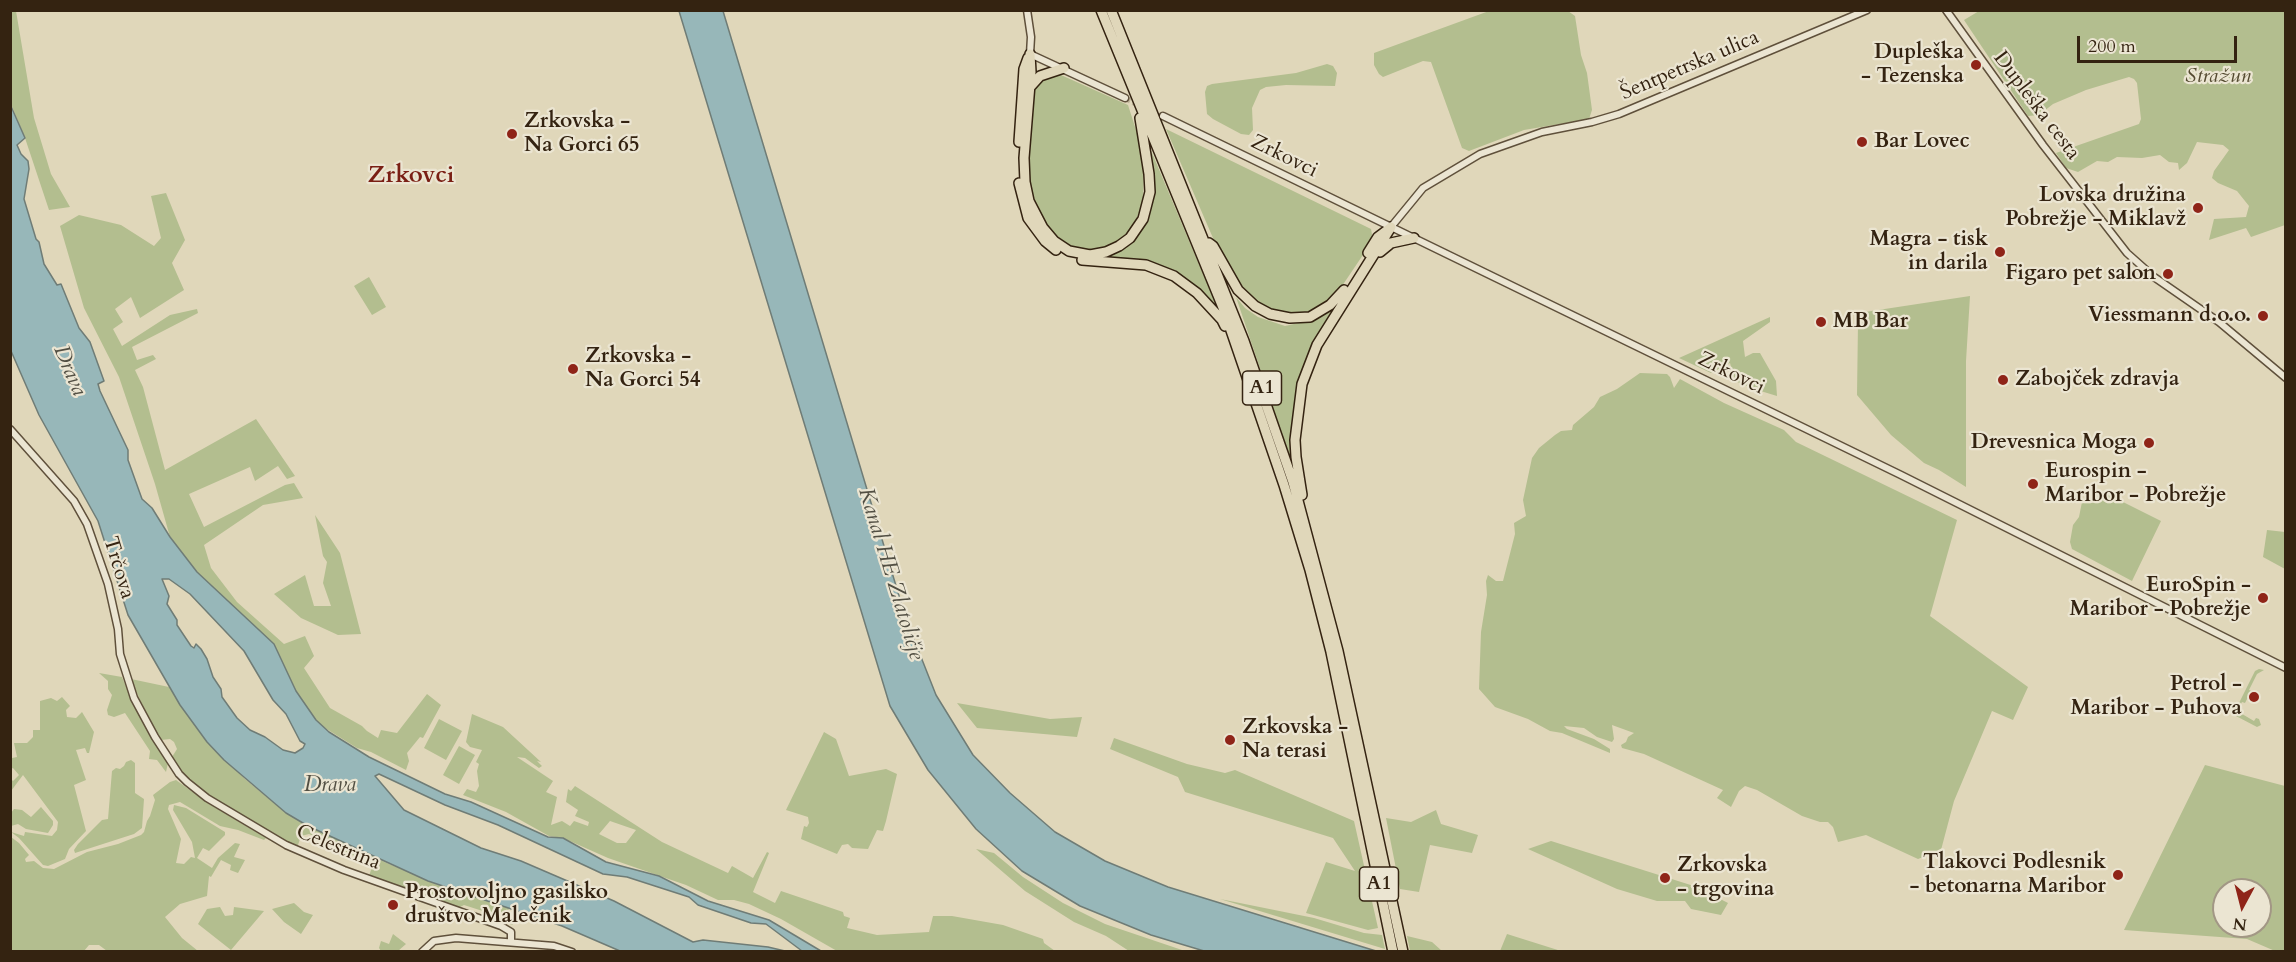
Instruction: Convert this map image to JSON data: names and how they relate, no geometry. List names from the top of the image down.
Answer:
{
  "streets": {
    "highway": ["A1"],
    "street": [
      "Šentpetrska ulica",
      "Dupleška cesta",
      "Zrkovci",
      "Trčova",
      "Celestrina"
    ]
  },
  "crossings": [
    ["Šentpetrska ulica", "Zrkovci"],
    ["Trčova", "Celestrina"]
  ],
  "districts": ["Zrkovci"],
  "water": ["Drava", "Kanal HE Zlatoličje"],
  "parks": ["Stražun"],
  "places": [
    "Dupleška - Tezenska",
    "Zrkovska - Na Gorci 65",
    "Bar Lovec",
    "Lovska družina Pobrežje - Miklavž",
    "Magra - tisk in darila",
    "Figaro pet salon",
    "Viessmann d.o.o.",
    "MB Bar",
    "Zrkovska - Na Gorci 54",
    "Zabojček zdravja",
    "Drevesnica Moga",
    "Eurospin - Maribor - Pobrežje",
    "EuroSpin - Maribor - Pobrežje",
    "Petrol - Maribor - Puhova",
    "Zrkovska - Na terasi",
    "Tlakovci Podlesnik - betonarna Maribor",
    "Zrkovska - trgovina",
    "Prostovoljno gasilsko društvo Malečnik"
  ],
  "scale_bar": "200 m",
  "north": "bottom"
}
